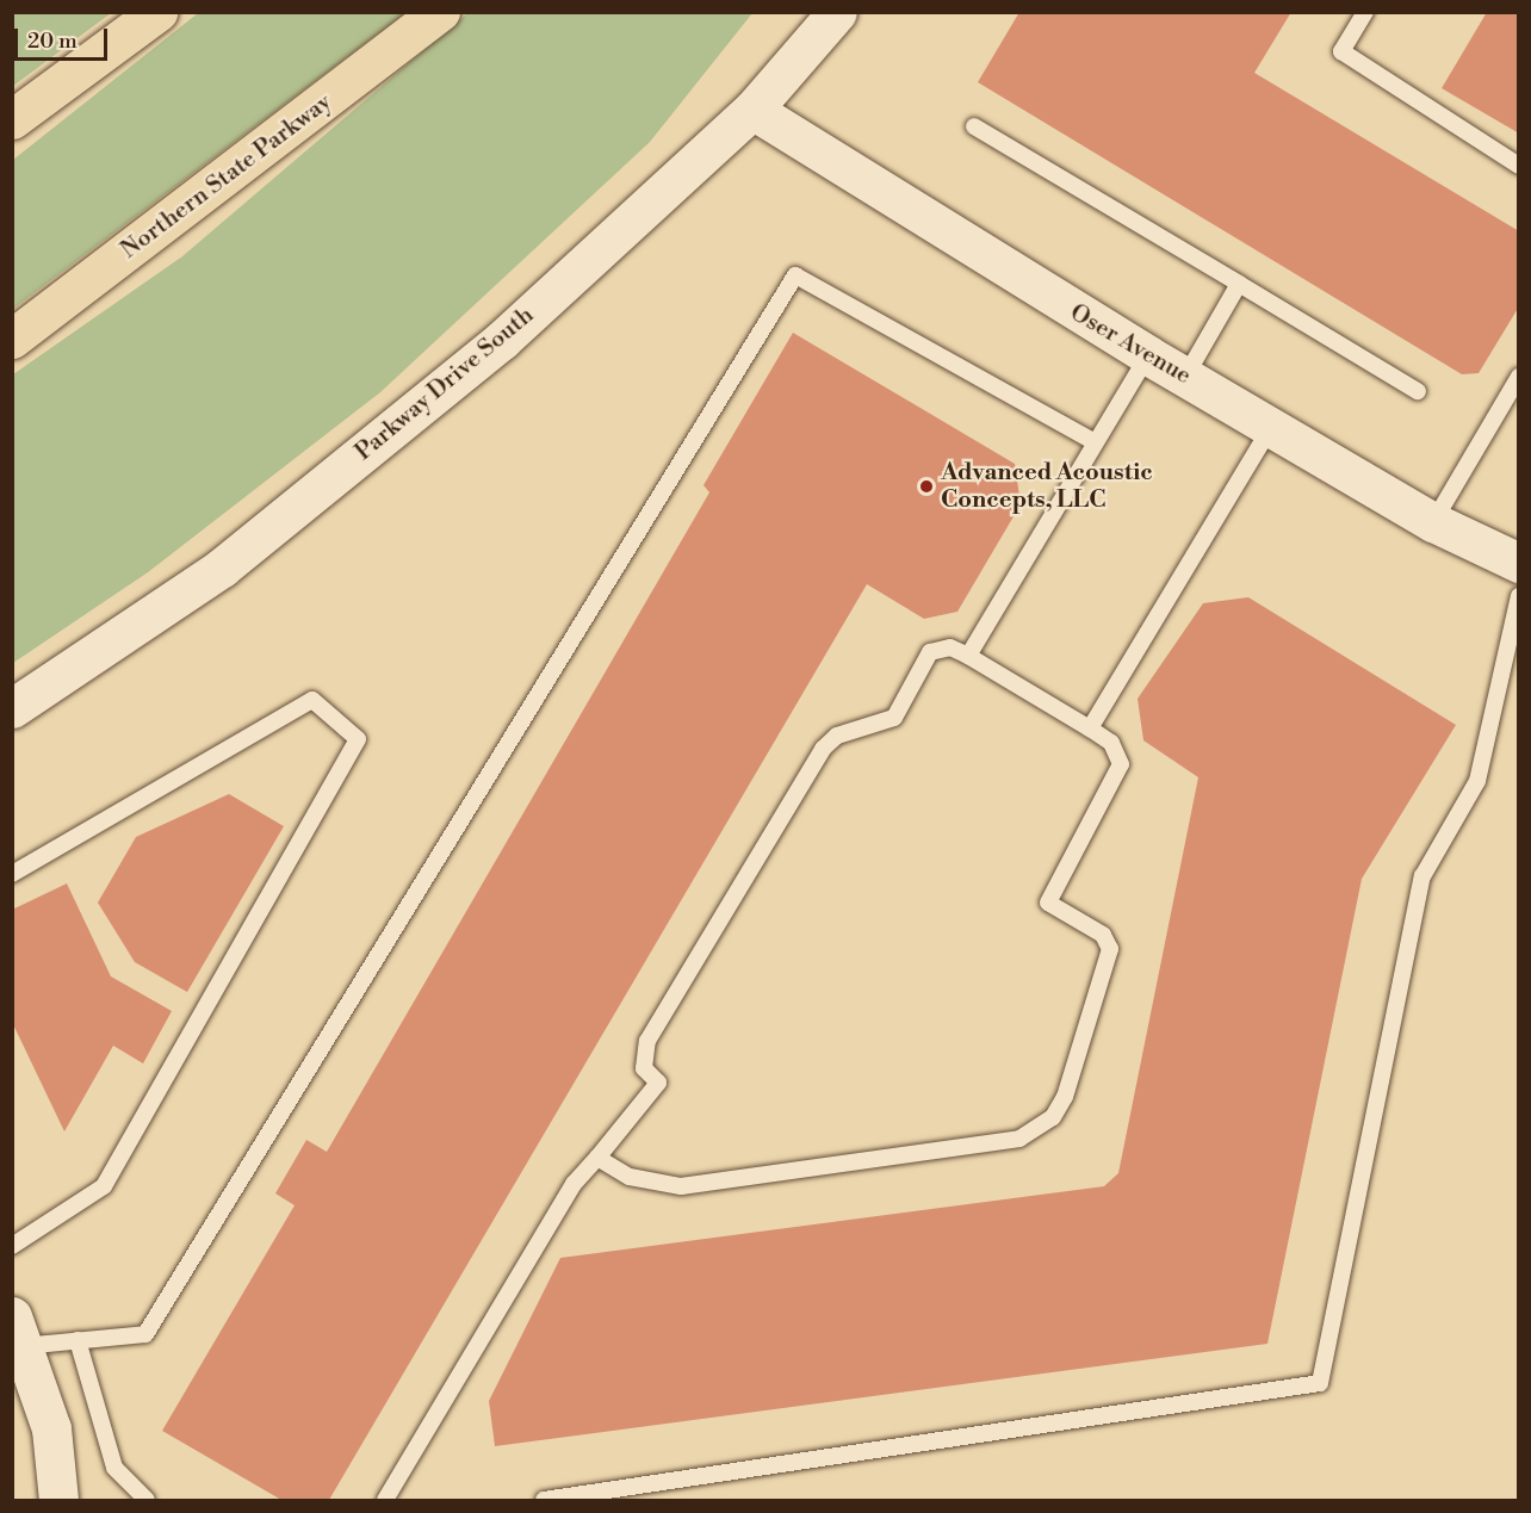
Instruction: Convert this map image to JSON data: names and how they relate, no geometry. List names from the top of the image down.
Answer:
{
  "streets": {
    "highway": ["Northern State Parkway"],
    "street": ["Oser Avenue", "Parkway Drive South"]
  },
  "crossings": [
    ["Oser Avenue", "Parkway Drive South"]
  ],
  "places": ["Advanced Acoustic Concepts, LLC"],
  "scale_bar": "20 m"
}
